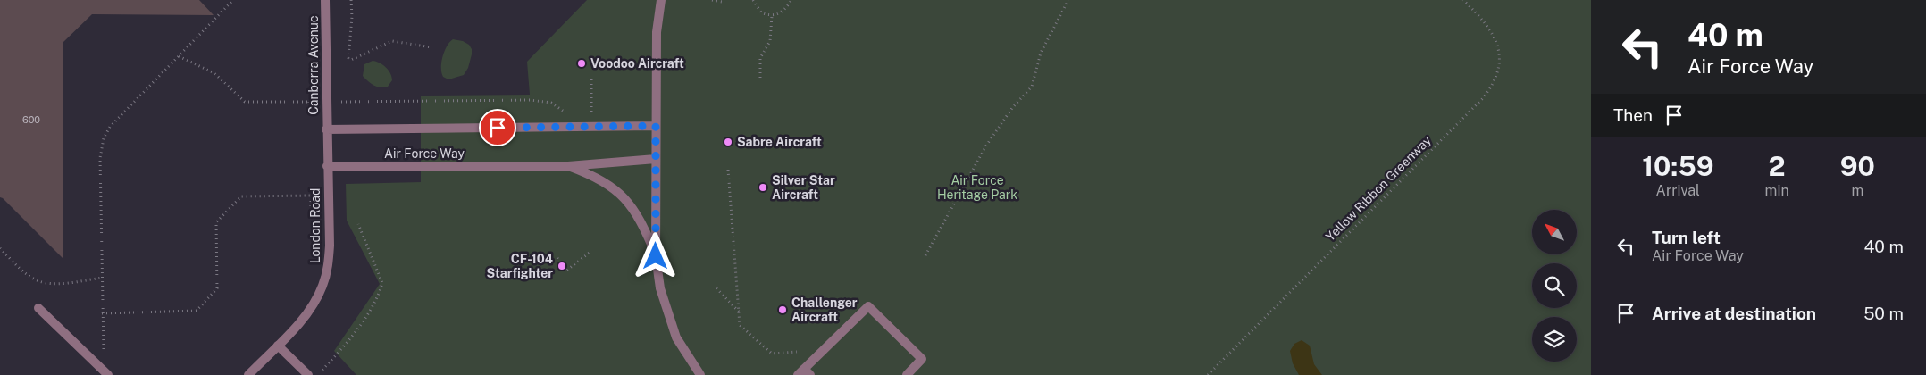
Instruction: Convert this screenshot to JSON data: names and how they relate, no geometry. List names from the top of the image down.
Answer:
{
  "streets": {
    "street": ["Canberra Avenue", "Air Force Way", "London Road"],
    "path": ["Yellow Ribbon Greenway"]
  },
  "crossings": [
    ["Canberra Avenue", "Air Force Way"],
    ["Canberra Avenue", "London Road"],
    ["Air Force Way", "London Road"]
  ],
  "parks": ["Air Force Heritage Park"],
  "places": [
    "Voodoo Aircraft",
    "Sabre Aircraft",
    "Silver Star Aircraft",
    "CF-104 Starfighter",
    "Challenger Aircraft"
  ],
  "house_numbers": ["600"],
  "north": "top left",
  "page": {
    "turn": ["40 m", "Air Force Way"],
    "then": "Then",
    "eta": [
      "10:59",
      "Arrival",
      "2",
      "min",
      "90",
      "m"
    ],
    "list": [
      {
        "name": "Turn left",
        "note": "Air Force Way",
        "value": "40 m"
      },
      {
        "name": "Arrive at destination",
        "value": "50 m"
      }
    ]
  }
}
